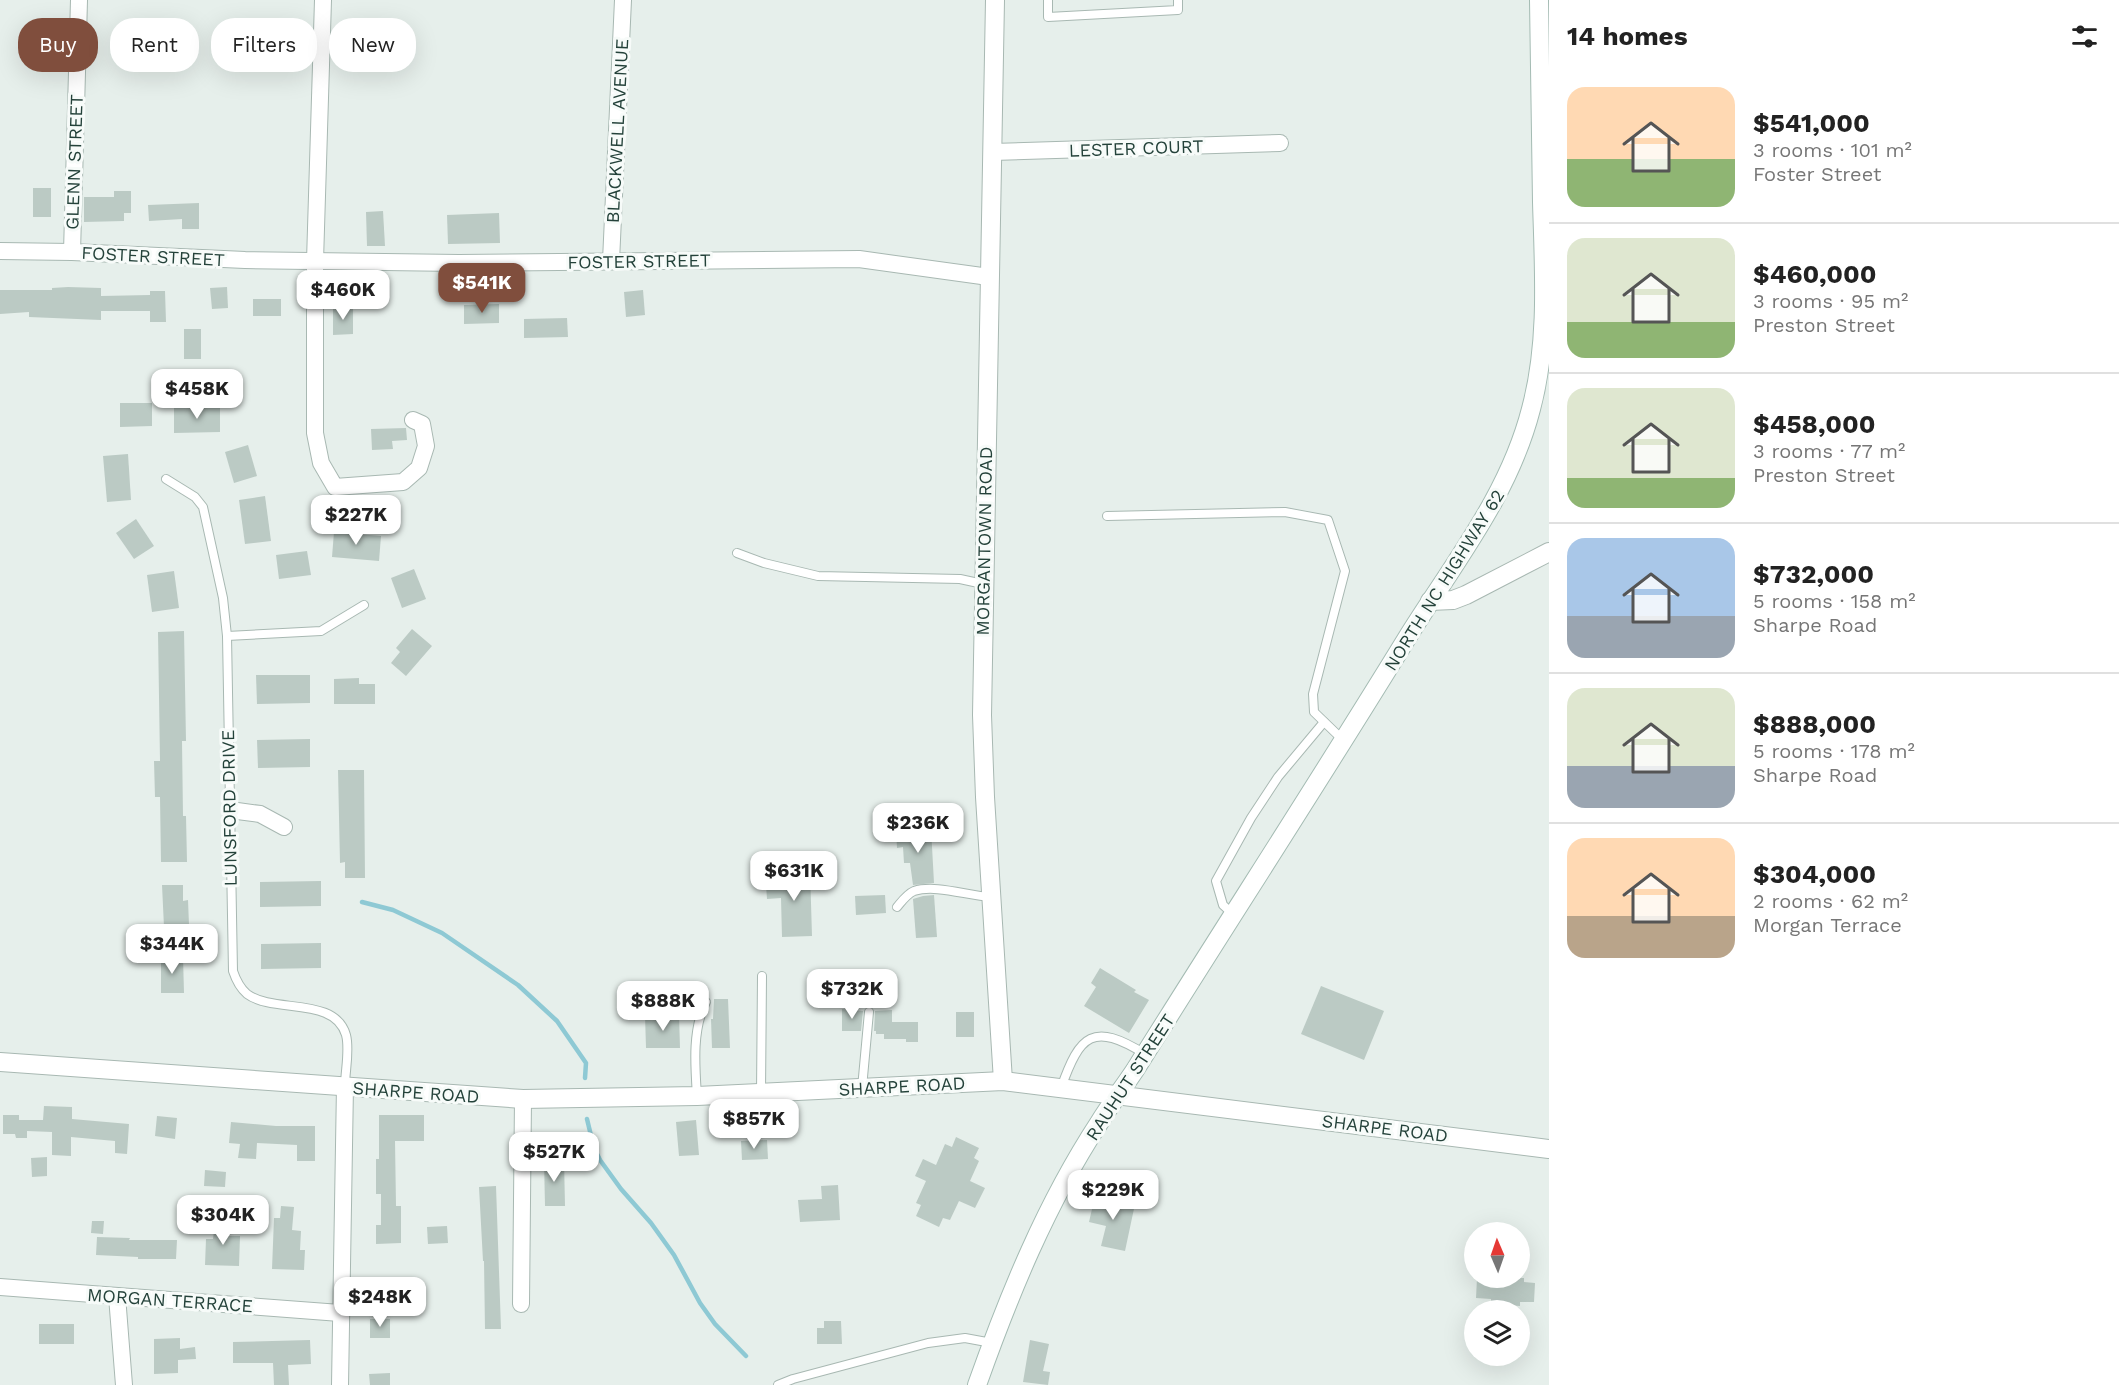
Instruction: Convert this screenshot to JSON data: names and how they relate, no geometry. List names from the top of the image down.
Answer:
{
  "streets": {
    "street": [
      "BLACKWELL AVENUE",
      "LESTER COURT",
      "GLENN STREET",
      "FOSTER STREET",
      "MORGANTOWN ROAD",
      "NORTH NC HIGHWAY 62",
      "RAUHUT STREET",
      "SHARPE ROAD",
      "MORGAN TERRACE"
    ],
    "lane": ["LUNSFORD DRIVE"]
  },
  "crossings": [
    ["BLACKWELL AVENUE", "FOSTER STREET"],
    ["LESTER COURT", "MORGANTOWN ROAD"],
    ["GLENN STREET", "FOSTER STREET"],
    ["FOSTER STREET", "MORGANTOWN ROAD"],
    ["MORGANTOWN ROAD", "SHARPE ROAD"],
    ["NORTH NC HIGHWAY 62", "RAUHUT STREET"],
    ["LUNSFORD DRIVE", "SHARPE ROAD"],
    ["RAUHUT STREET", "SHARPE ROAD"]
  ],
  "north": "top",
  "page": {
    "heading": "14 homes",
    "chip": [
      "Buy",
      "Rent",
      "Filters",
      "New"
    ],
    "list": [
      {
        "name": "$541,000",
        "note": "3 rooms · 101 m² · Foster Street"
      },
      {
        "name": "$460,000",
        "note": "3 rooms · 95 m² · Preston Street"
      },
      {
        "name": "$458,000",
        "note": "3 rooms · 77 m² · Preston Street"
      },
      {
        "name": "$732,000",
        "note": "5 rooms · 158 m² · Sharpe Road"
      },
      {
        "name": "$888,000",
        "note": "5 rooms · 178 m² · Sharpe Road"
      },
      {
        "name": "$304,000",
        "note": "2 rooms · 62 m² · Morgan Terrace"
      }
    ],
    "price": [
      "$541K",
      "$460K",
      "$458K",
      "$227K",
      "$236K",
      "$631K",
      "$344K",
      "$732K",
      "$888K",
      "$857K",
      "$527K",
      "$229K",
      "$304K",
      "$248K"
    ]
  }
}
